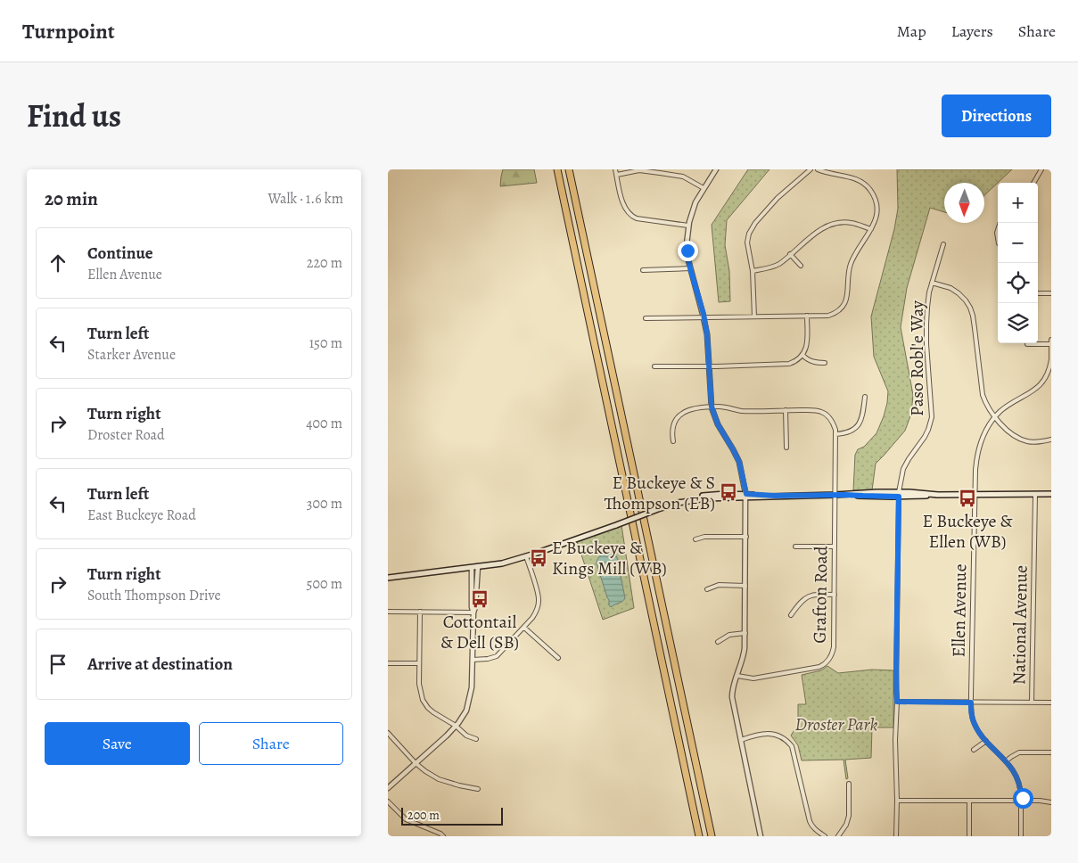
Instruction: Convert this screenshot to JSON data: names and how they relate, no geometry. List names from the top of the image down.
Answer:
{
  "streets": {
    "street": [
      "Paso Robl'e Way",
      "Grafton Road",
      "Ellen Avenue",
      "National Avenue"
    ]
  },
  "parks": ["Droster Park"],
  "places": {
    "bus stop": [
      "E Buckeye & S Thompson (EB)",
      "E Buckeye & Ellen (WB)",
      "E Buckeye & Kings Mill (WB)",
      "Cottontail & Dell (SB)"
    ]
  },
  "scale_bar": "200 m",
  "north": "bottom",
  "page": {
    "header": "Turnpoint",
    "nav": ["Map", "Layers", "Share"],
    "title": "Find us",
    "buttons": [
      "Directions",
      ["Save", "Share"]
    ],
    "heading": ["20 min", "Walk · 1.6 km"],
    "map_buttons": ["+", "−"],
    "list": [
      ["Continue", "Ellen Avenue", "220 m"],
      ["Turn left", "Starker Avenue", "150 m"],
      ["Turn right", "Droster Road", "400 m"],
      ["Turn left", "East Buckeye Road", "300 m"],
      ["Turn right", "South Thompson Drive", "500 m"],
      "Arrive at destination"
    ],
    "scale": "200 m"
  }
}
